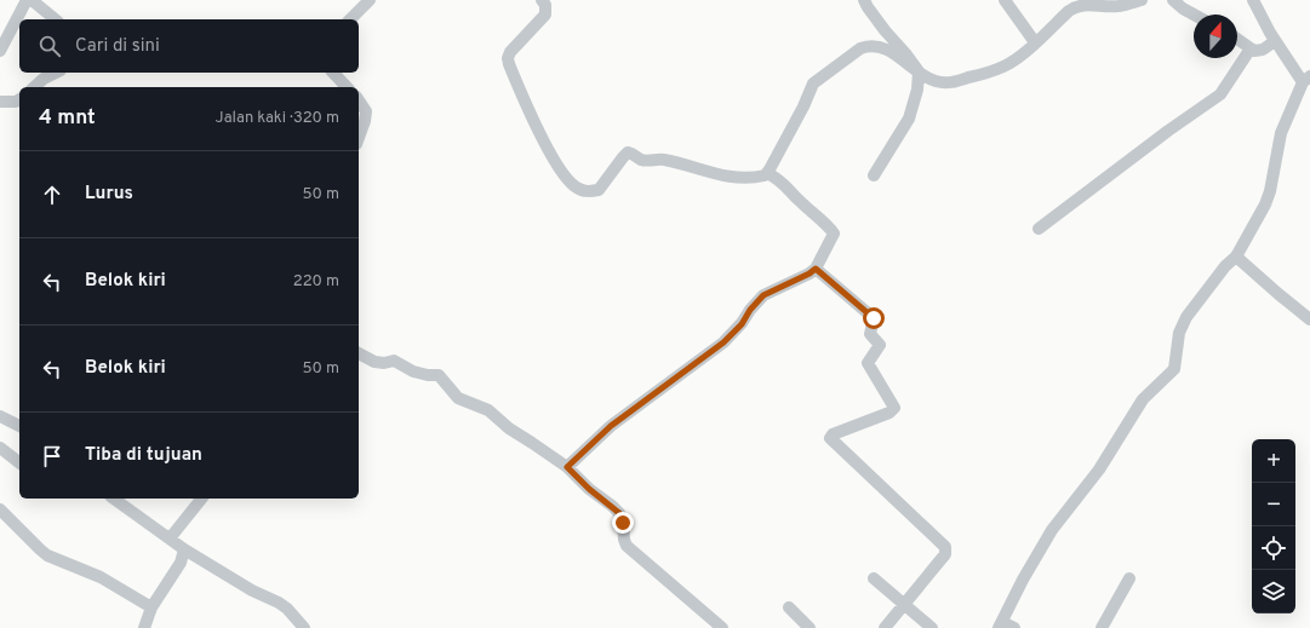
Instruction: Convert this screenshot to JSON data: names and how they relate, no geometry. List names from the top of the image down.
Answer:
{
  "north": "top",
  "page": {
    "search": "Cari di sini",
    "heading": ["4 mnt", "Jalan kaki · 320 m"],
    "list": [
      ["Lurus", "50 m"],
      ["Belok kiri", "220 m"],
      ["Belok kiri", "50 m"],
      "Tiba di tujuan"
    ],
    "map_buttons": ["+", "−"]
  }
}
